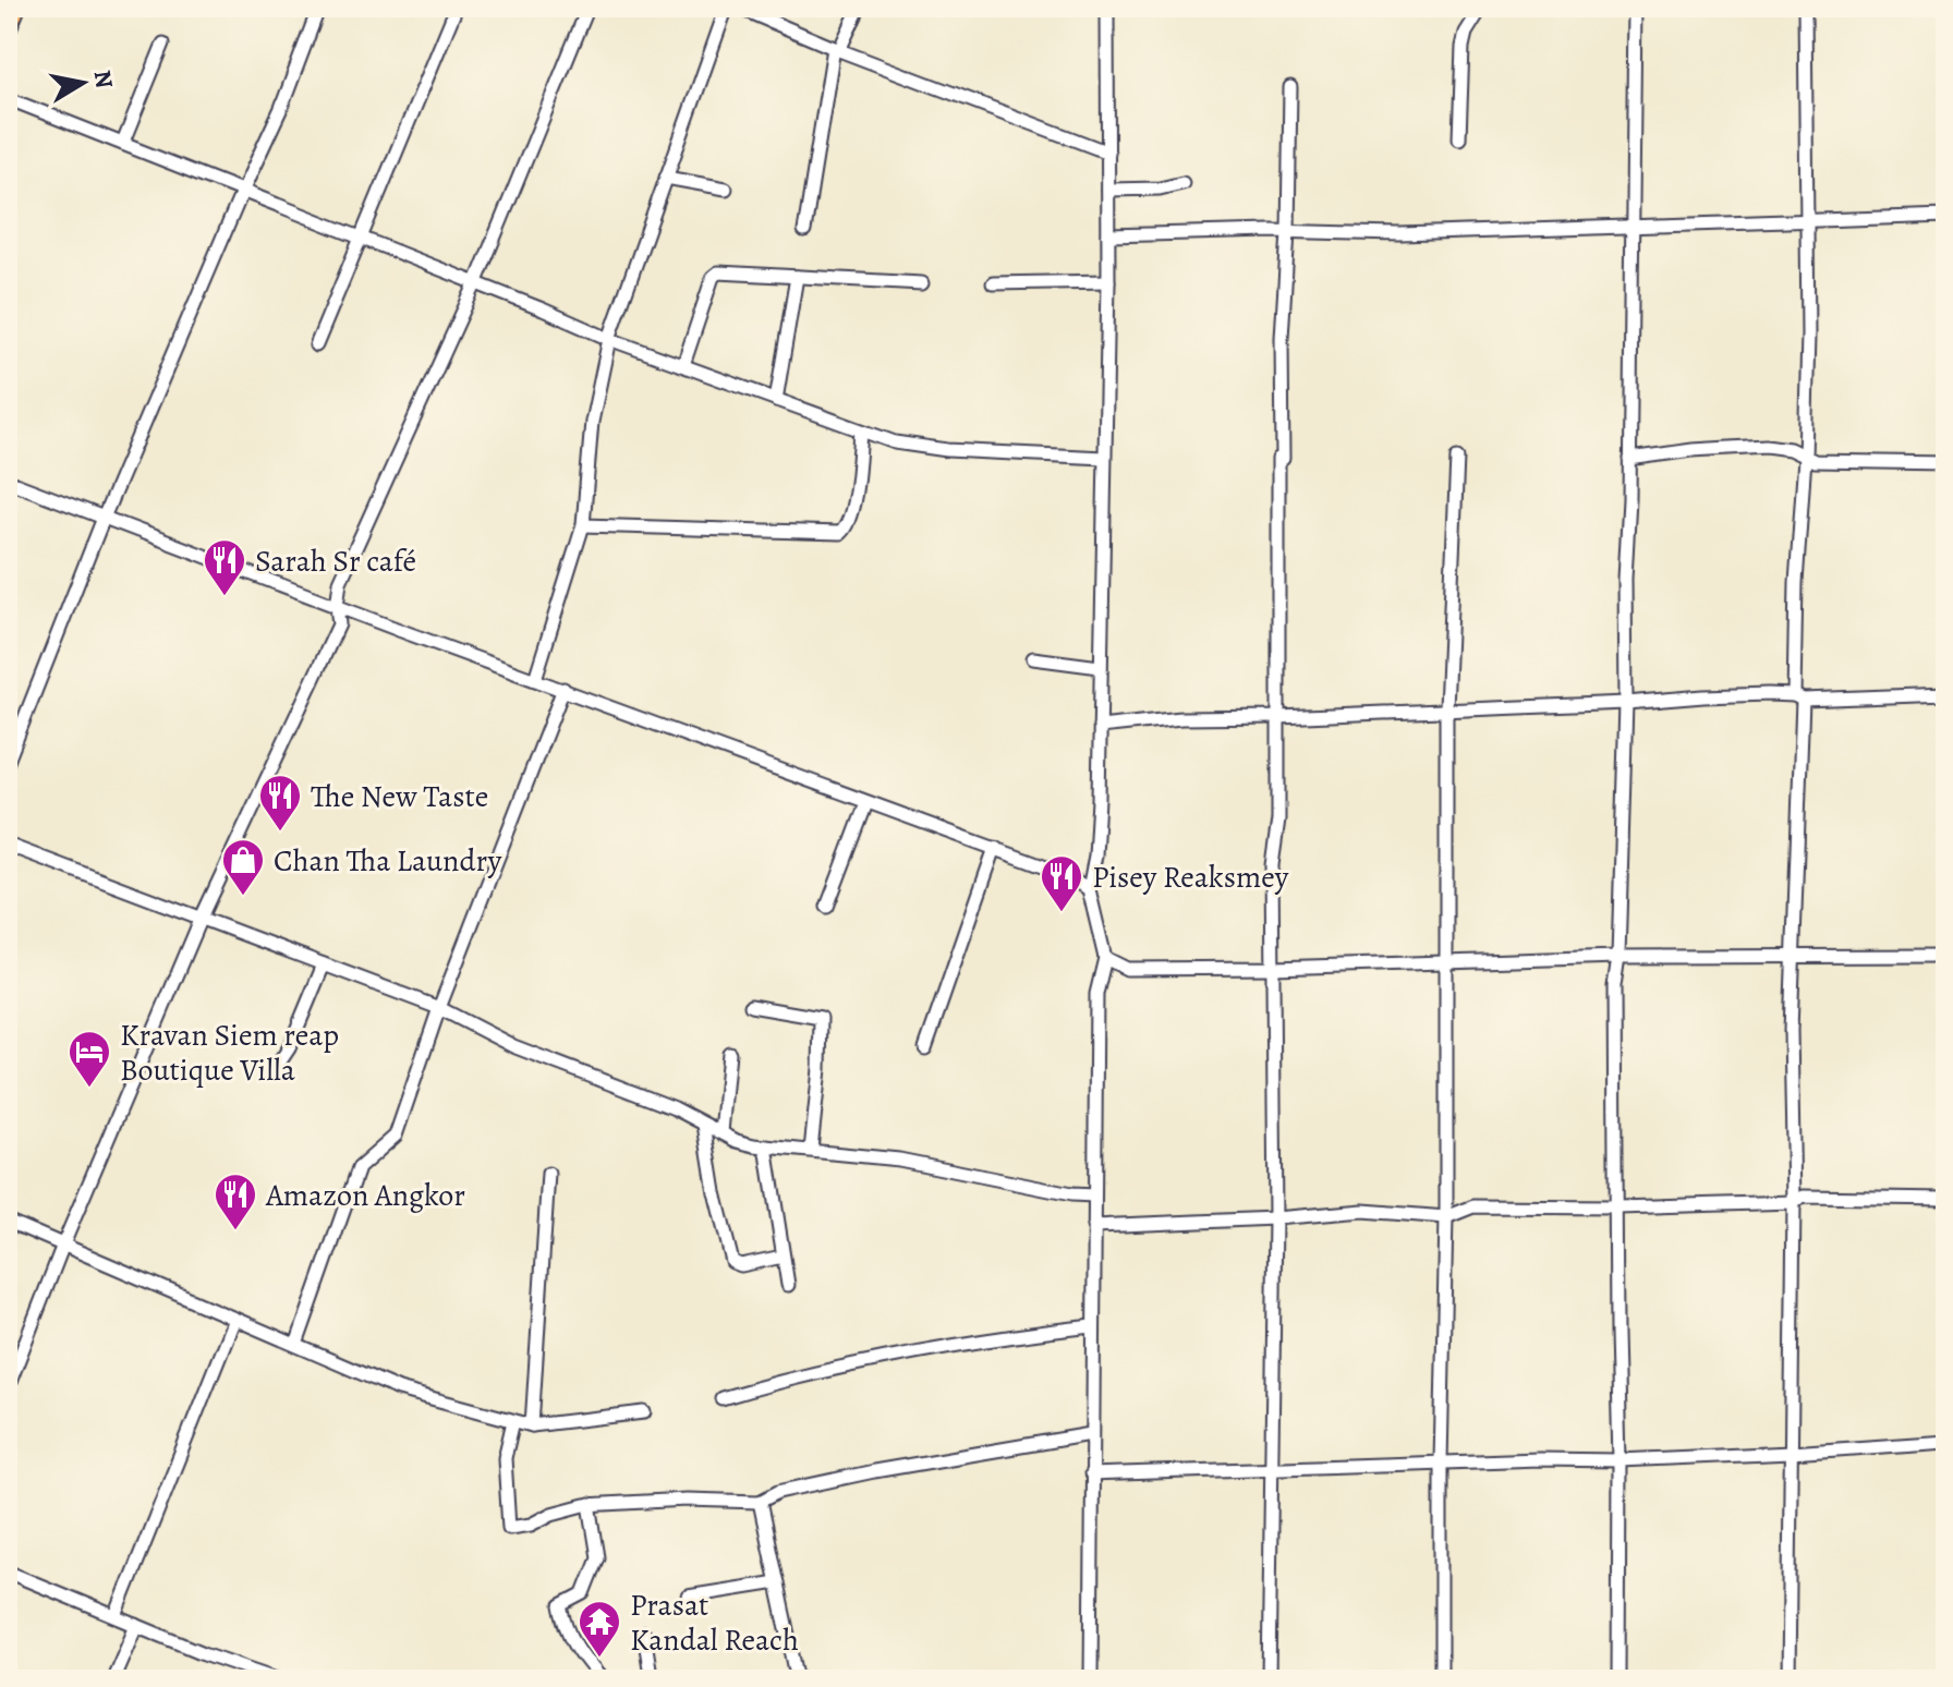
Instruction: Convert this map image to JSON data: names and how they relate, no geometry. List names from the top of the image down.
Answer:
{
  "places": {
    "restaurant": [
      "Sarah Sr café",
      "The New Taste",
      "Pisey Reaksmey",
      "Amazon Angkor"
    ],
    "shop": ["Chan Tha Laundry"],
    "hotel": ["Kravan Siem reap Boutique Villa"],
    "temple": ["Prasat Kandal Reach"]
  },
  "north": "right"
}
